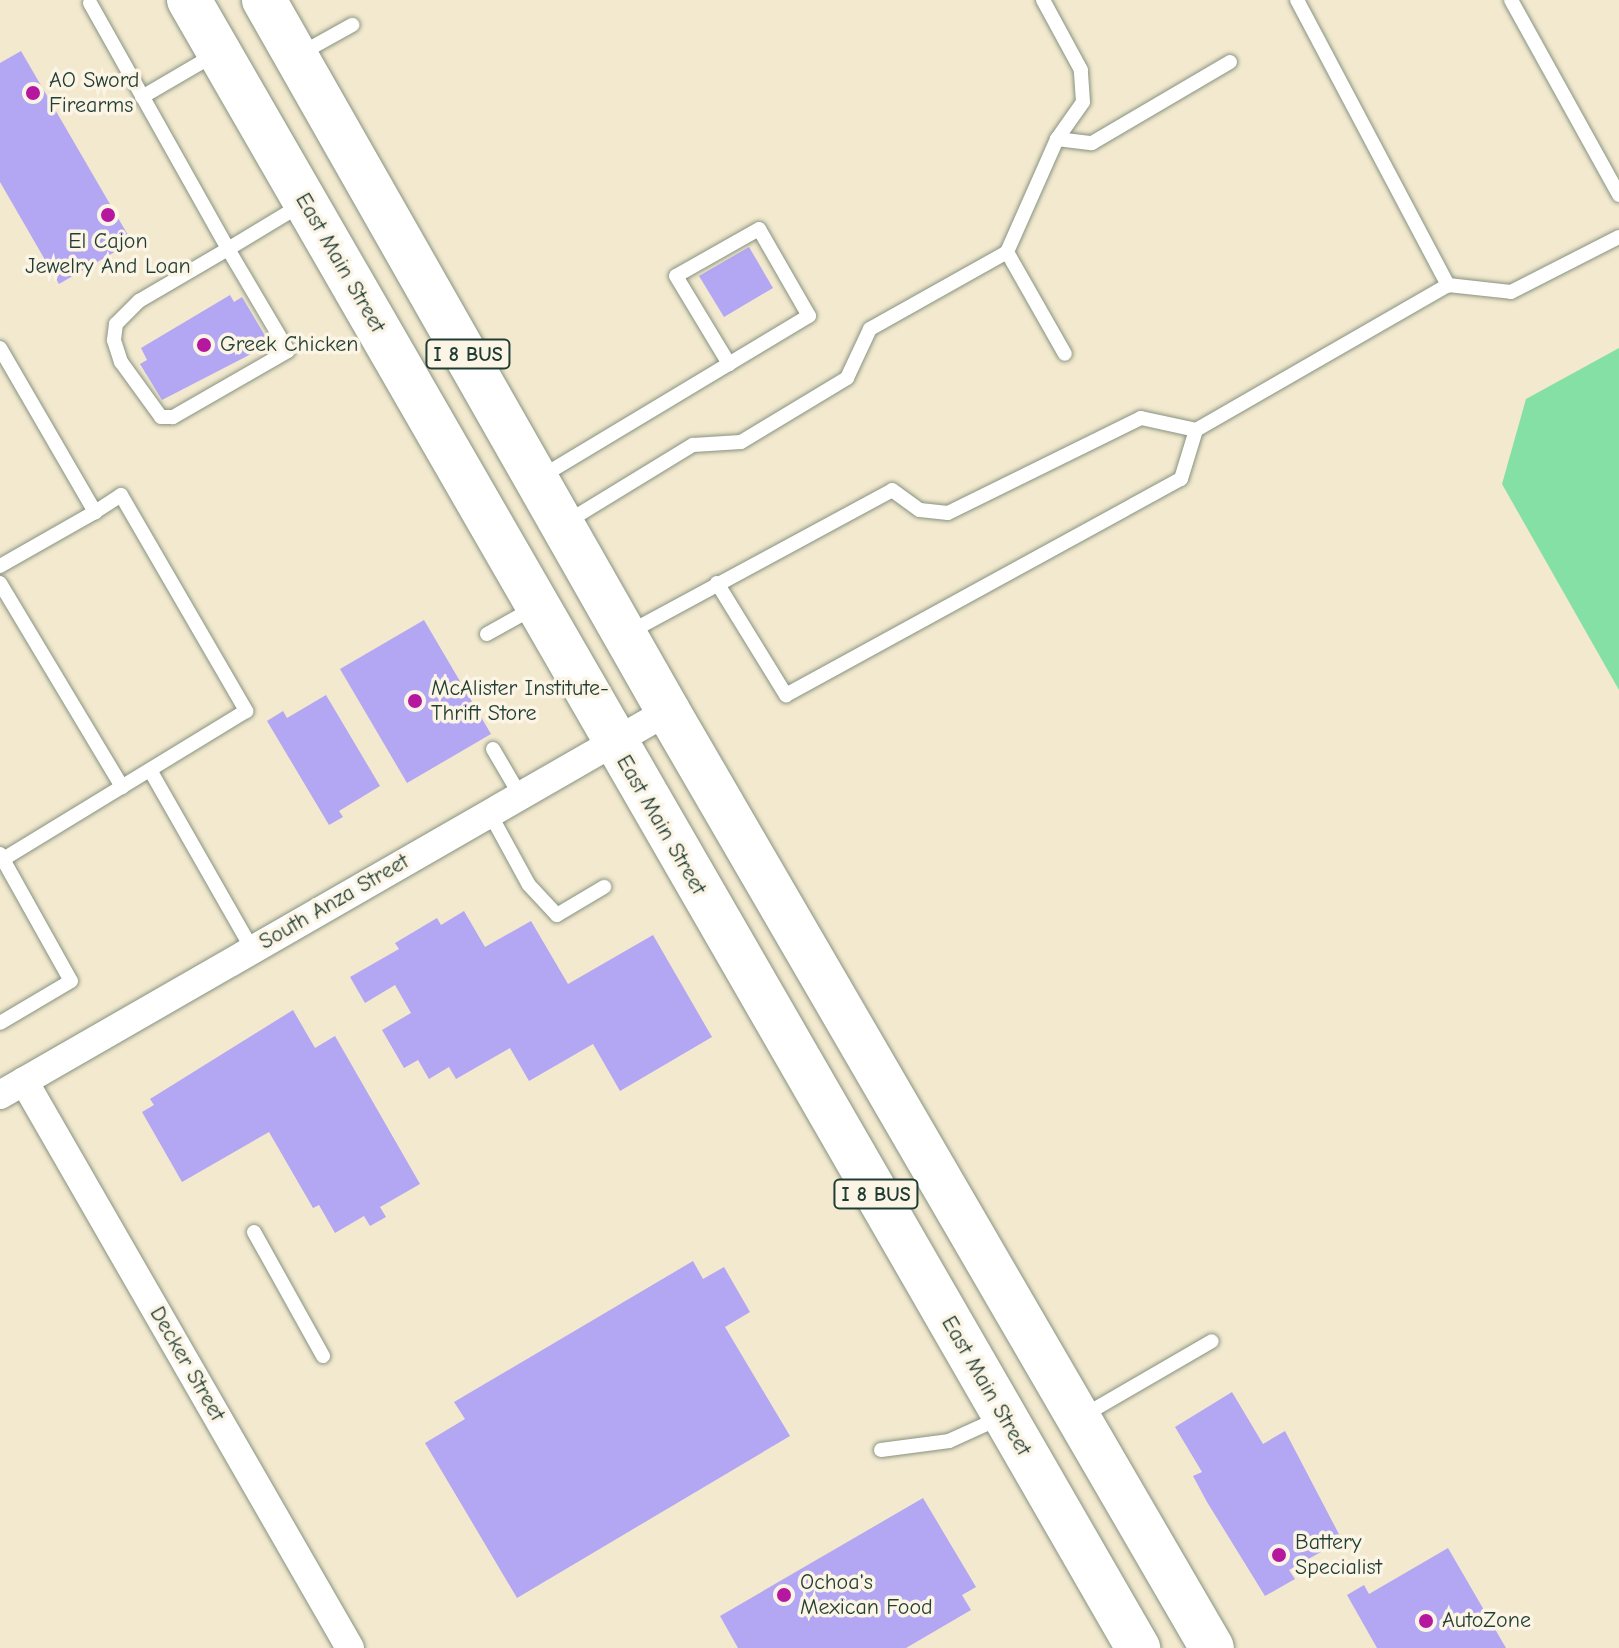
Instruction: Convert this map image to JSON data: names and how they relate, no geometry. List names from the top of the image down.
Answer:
{
  "streets": {
    "main road": ["East Main Street", "I 8 BUS"],
    "street": ["South Anza Street", "Decker Street"]
  },
  "crossings": [
    ["East Main Street", "South Anza Street"],
    ["I 8 BUS", "South Anza Street"],
    ["South Anza Street", "Decker Street"]
  ],
  "places": [
    "AO Sword Firearms",
    "El Cajon Jewelry And Loan",
    "Greek Chicken",
    "McAlister Institute- Thrift Store",
    "Battery Specialist",
    "Ochoa's Mexican Food",
    "AutoZone"
  ]
}
